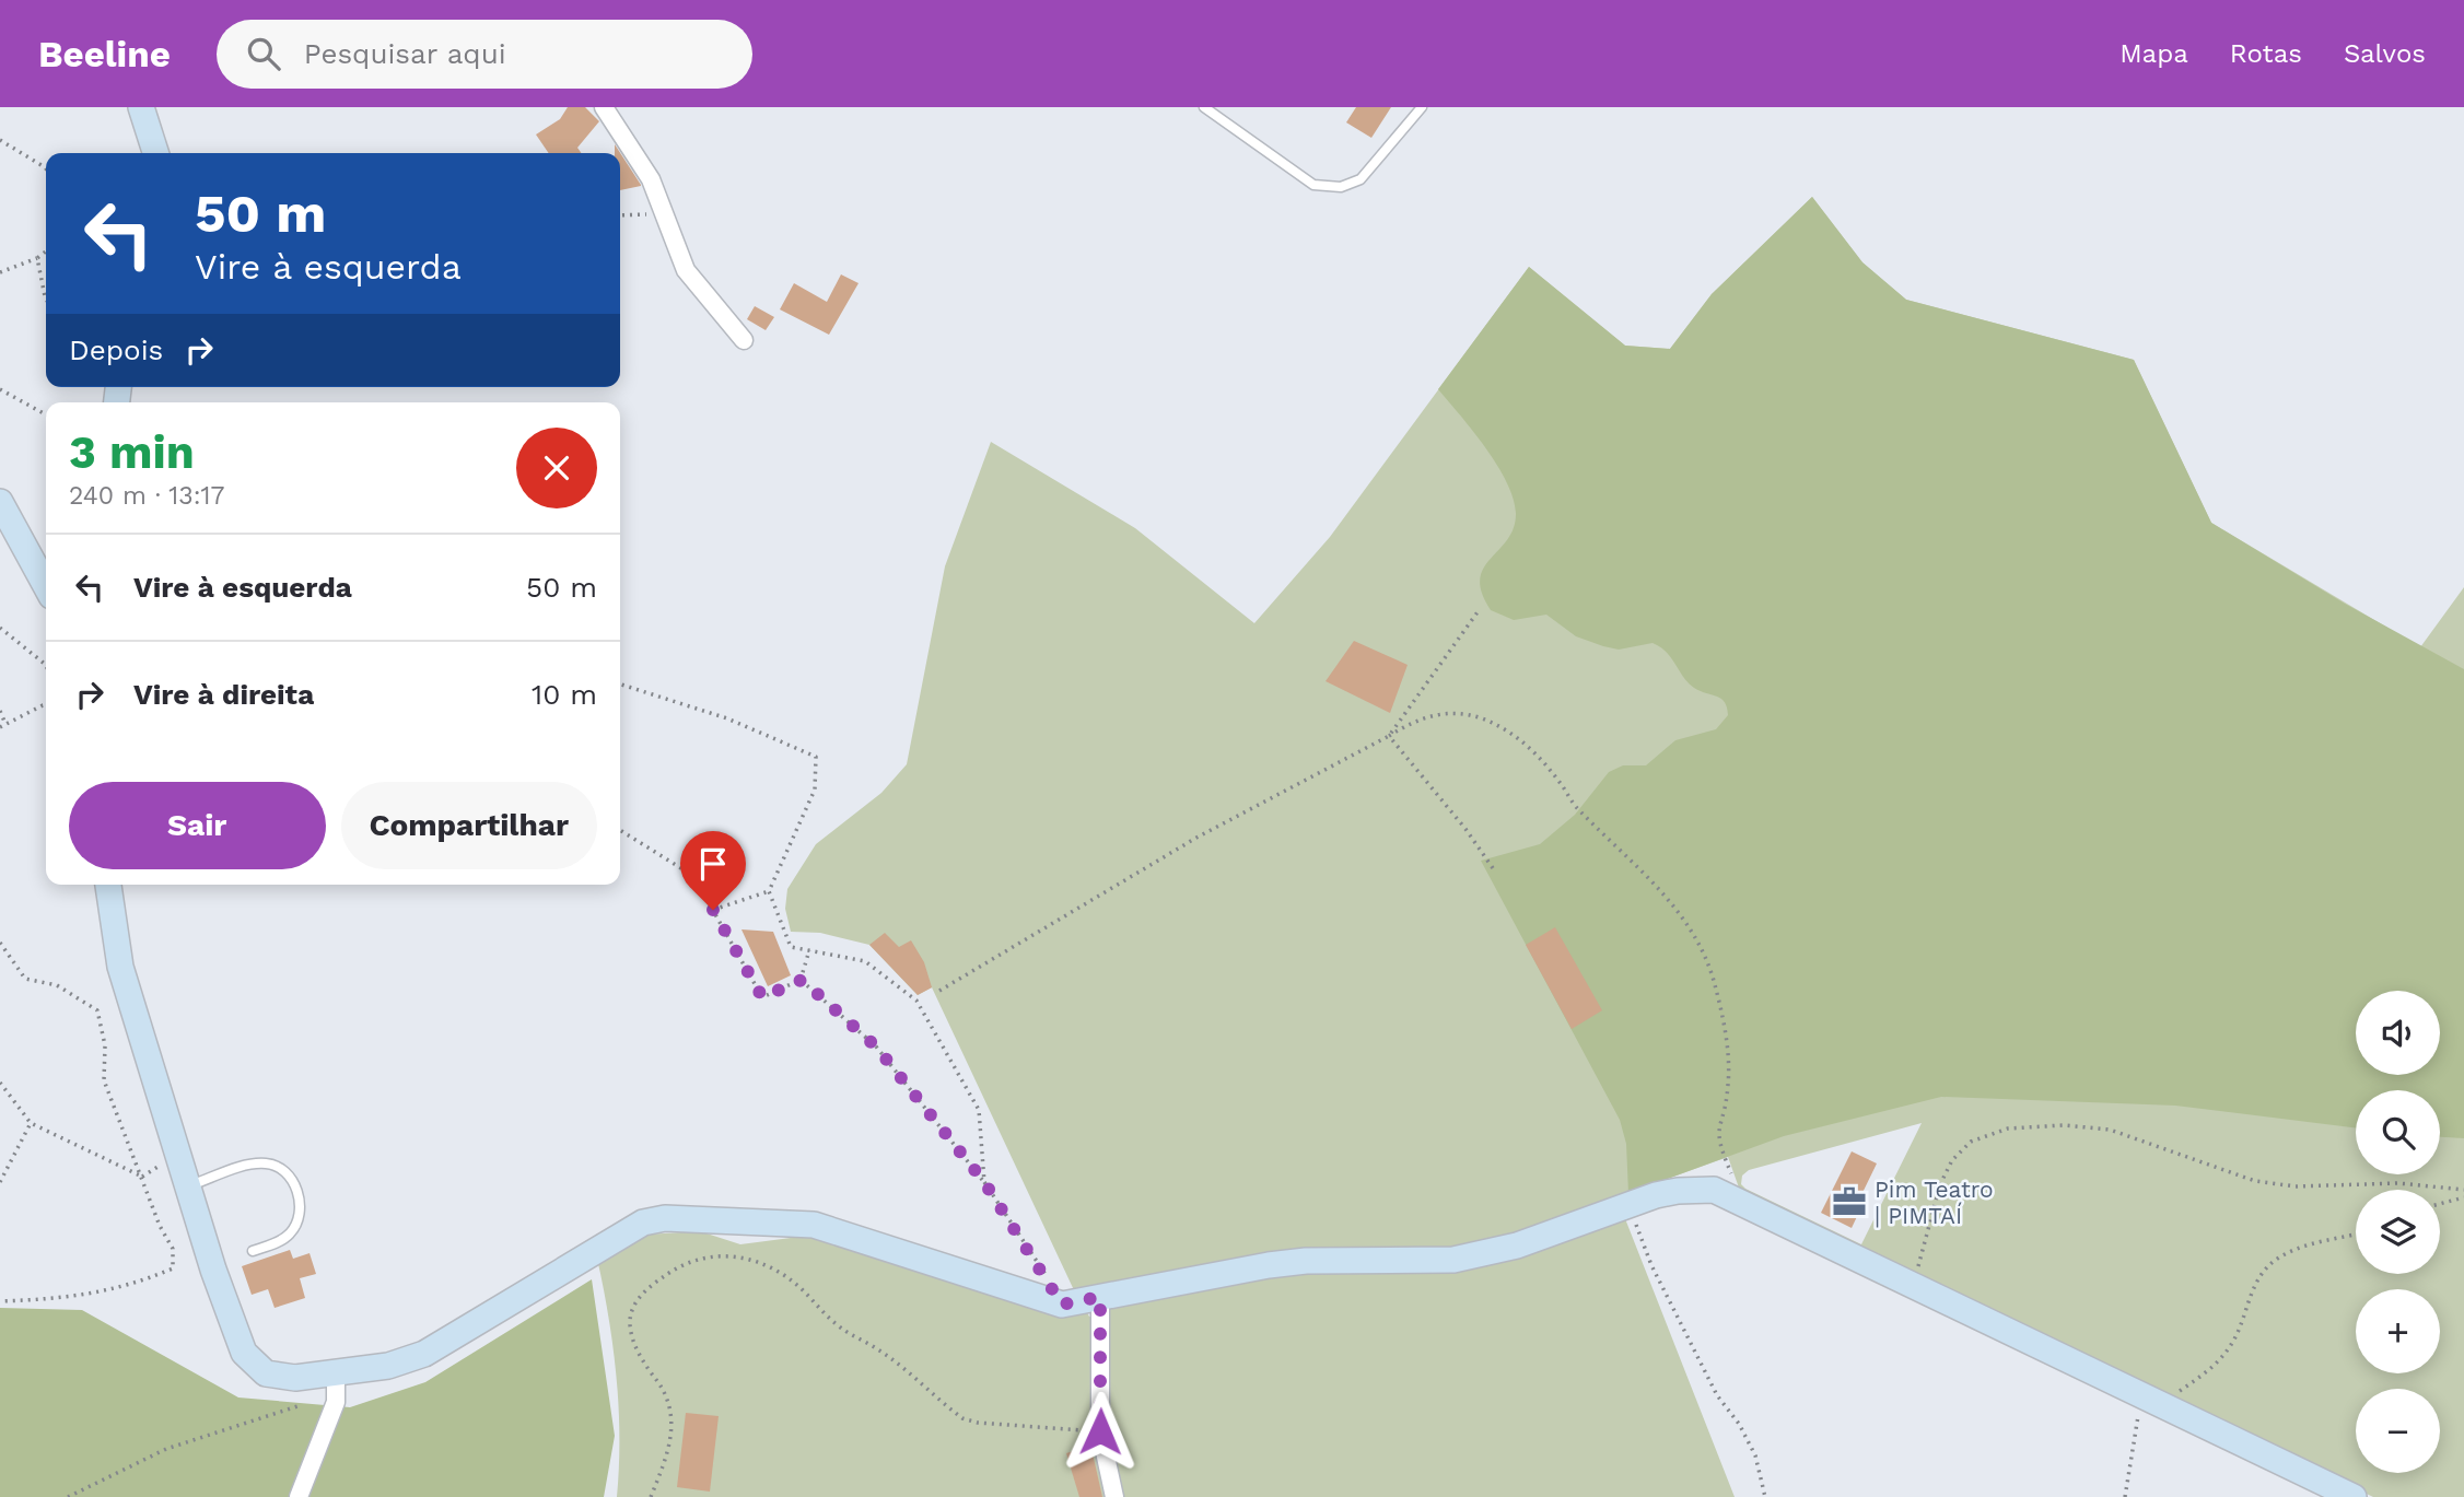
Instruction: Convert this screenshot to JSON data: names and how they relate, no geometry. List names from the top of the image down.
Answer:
{
  "places": {
    "office": ["Pim Teatro | PIMTAÍ"]
  },
  "page": {
    "header": "Beeline",
    "search": "Pesquisar aqui",
    "nav": ["Mapa", "Rotas", "Salvos"],
    "turn": ["50 m", "Vire à esquerda"],
    "then": "Depois",
    "heading": ["3 min", "240 m · 13:17"],
    "list": [
      {
        "name": "Vire à esquerda",
        "value": "50 m"
      },
      {
        "name": "Vire à direita",
        "value": "10 m"
      }
    ],
    "buttons": ["Sair", "Compartilhar"],
    "map_buttons": ["+", "−"]
  }
}
